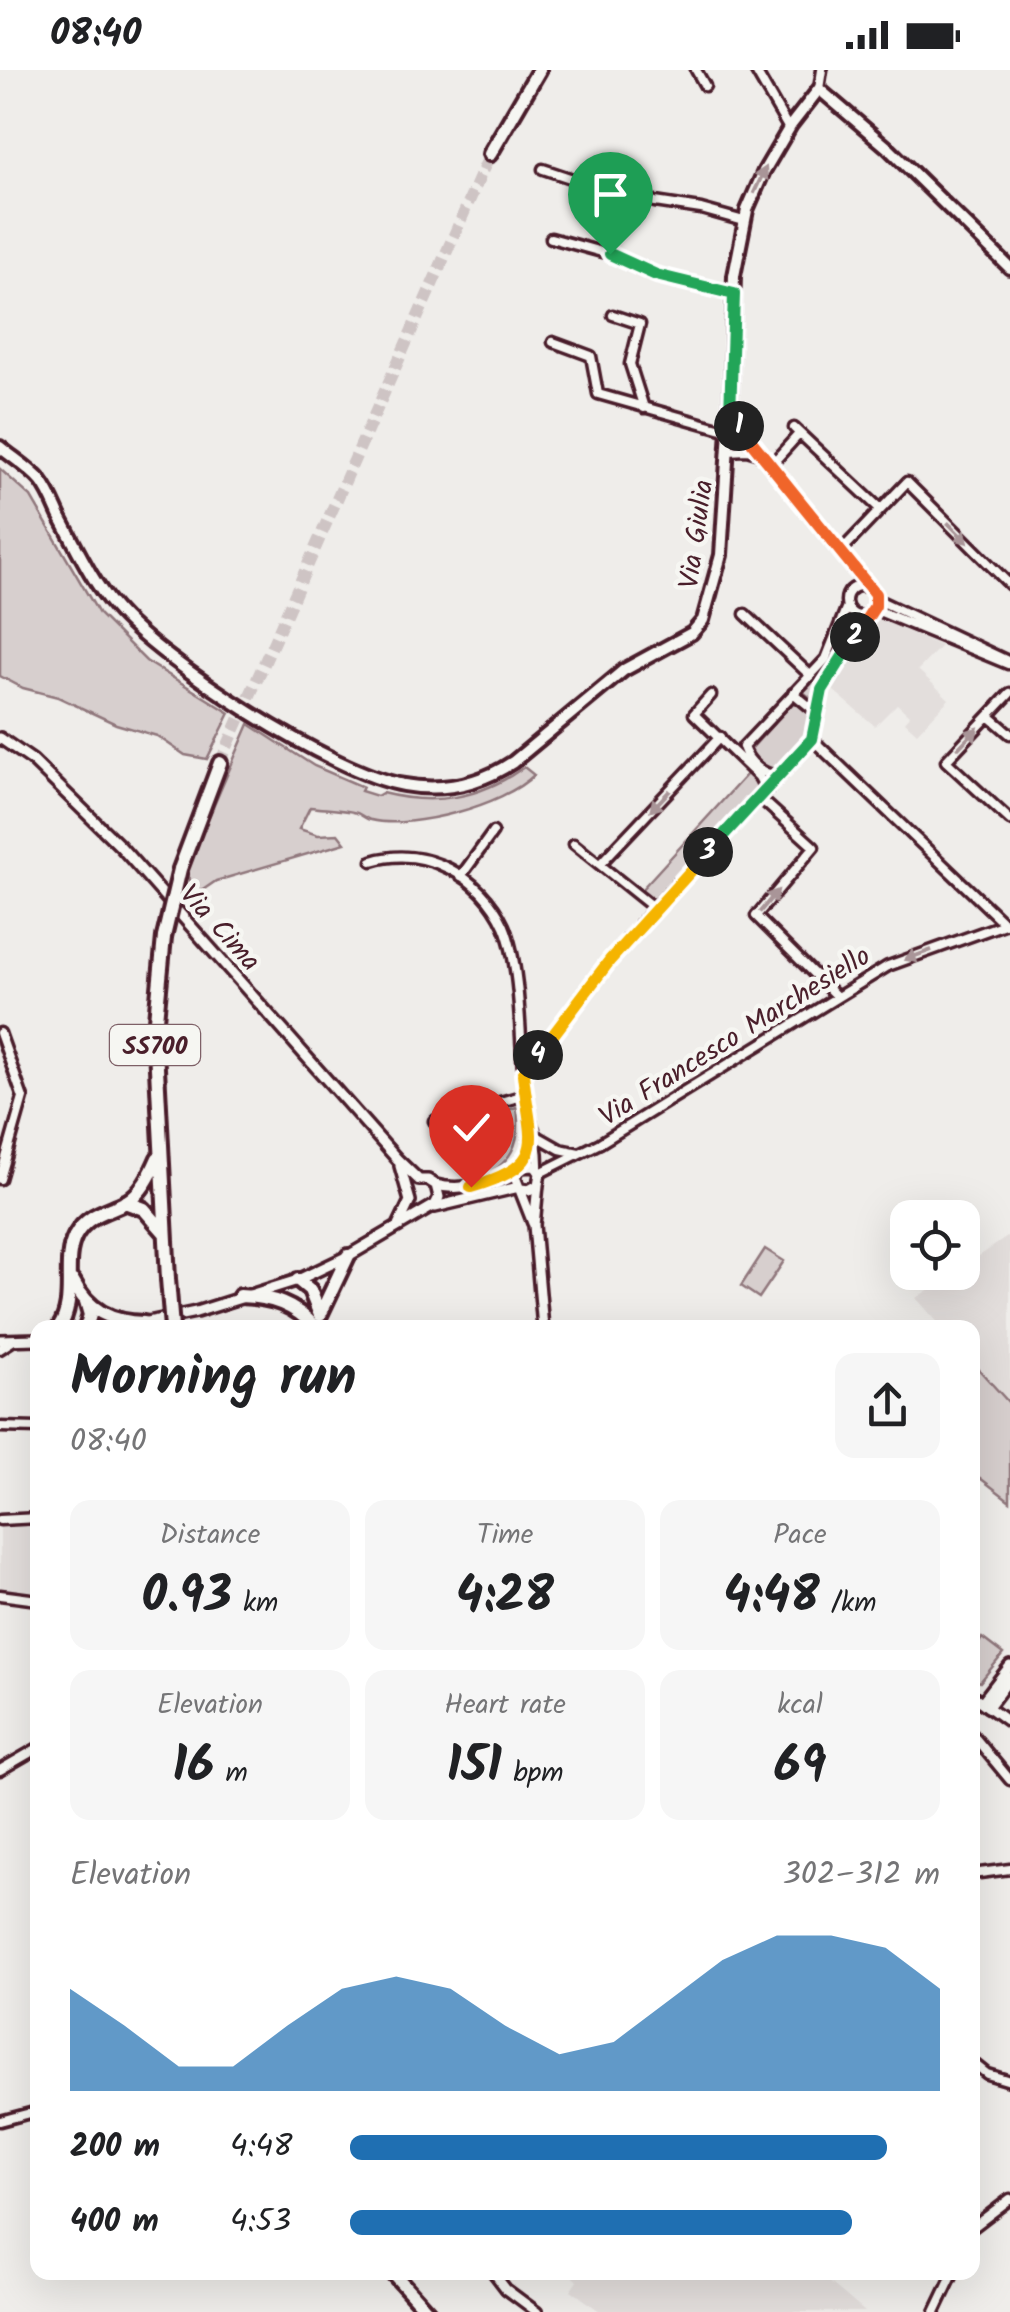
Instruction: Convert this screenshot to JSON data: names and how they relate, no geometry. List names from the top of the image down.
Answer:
{
  "streets": {
    "highway": ["SS700"],
    "main road": ["Via Giulia"],
    "street": ["Via Cima", "Via Francesco Marchesiello"]
  },
  "one_way": ["Via Francesco Marchesiello"],
  "page": {
    "status": "08:40",
    "pins": [
      "1",
      "2",
      "3",
      "4"
    ],
    "heading": ["Morning run", "08:40"],
    "stats": [
      ["Distance", "0.93 km"],
      ["Time", "4:28"],
      ["Pace", "4:48 /km"],
      ["Elevation", "16 m"],
      ["Heart rate", "151 bpm"],
      ["kcal", "69"]
    ],
    "chart": ["Elevation", "302–312 m"],
    "list": [
      {
        "name": "200 m",
        "note": "4:48"
      },
      {
        "name": "400 m",
        "note": "4:53"
      }
    ]
  }
}
